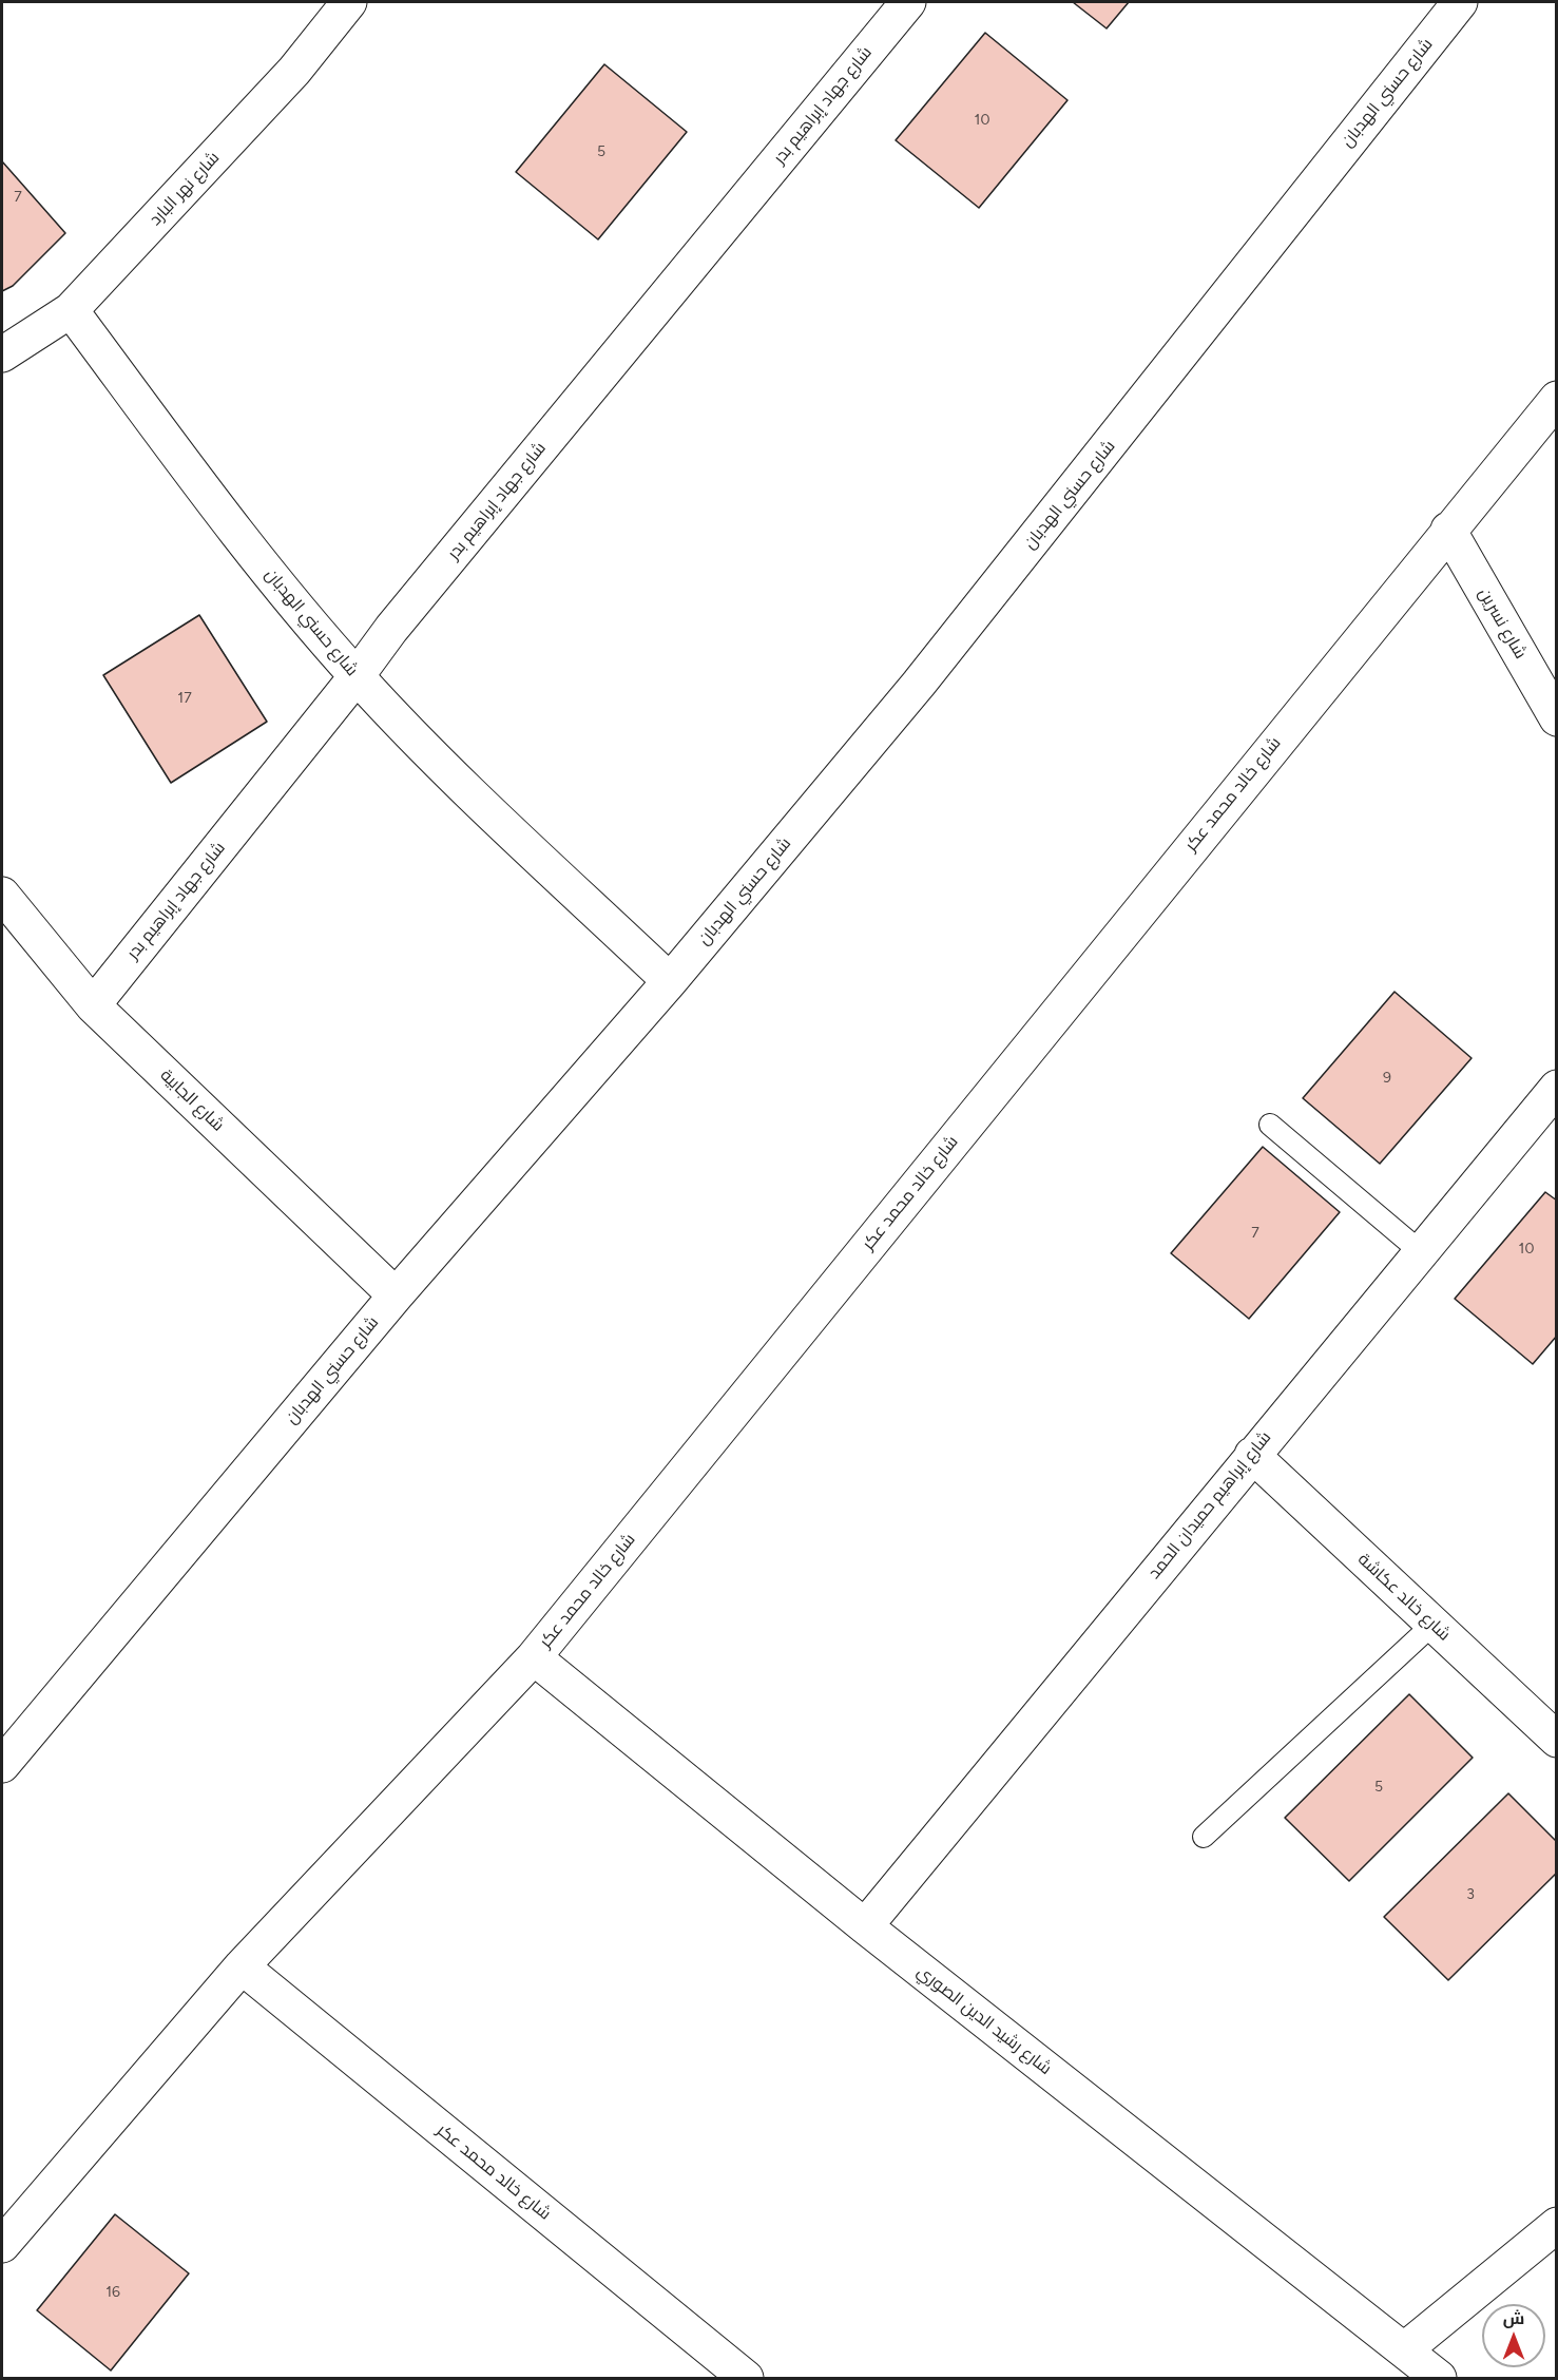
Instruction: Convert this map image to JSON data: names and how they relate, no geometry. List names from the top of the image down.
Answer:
{
  "streets": {
    "street": [
      "شارع حسني الهدبان",
      "شارع جهاد إبراهيم بدر",
      "شارع نهر البارد",
      "شارع نسرين",
      "شارع خالد محمد عكر",
      "شارع الجابية",
      "شارع إبراهيم حميدان الحمد",
      "شارع خالد عكاشة",
      "شارع رشيد الدين الصوري"
    ]
  },
  "crossings": [
    ["شارع حسني الهدبان", "شارع جهاد إبراهيم بدر"],
    ["شارع حسني الهدبان", "شارع نهر البارد"],
    ["شارع حسني الهدبان", "شارع الجابية"],
    ["شارع جهاد إبراهيم بدر", "شارع الجابية"],
    ["شارع نسرين", "شارع خالد محمد عكر"],
    ["شارع خالد محمد عكر", "شارع رشيد الدين الصوري"],
    ["شارع إبراهيم حميدان الحمد", "شارع خالد عكاشة"],
    ["شارع إبراهيم حميدان الحمد", "شارع رشيد الدين الصوري"]
  ],
  "house_numbers": [
    "10",
    "5",
    "7",
    "17",
    "9",
    "7",
    "10",
    "5",
    "3",
    "16"
  ],
  "north": "top"
}
